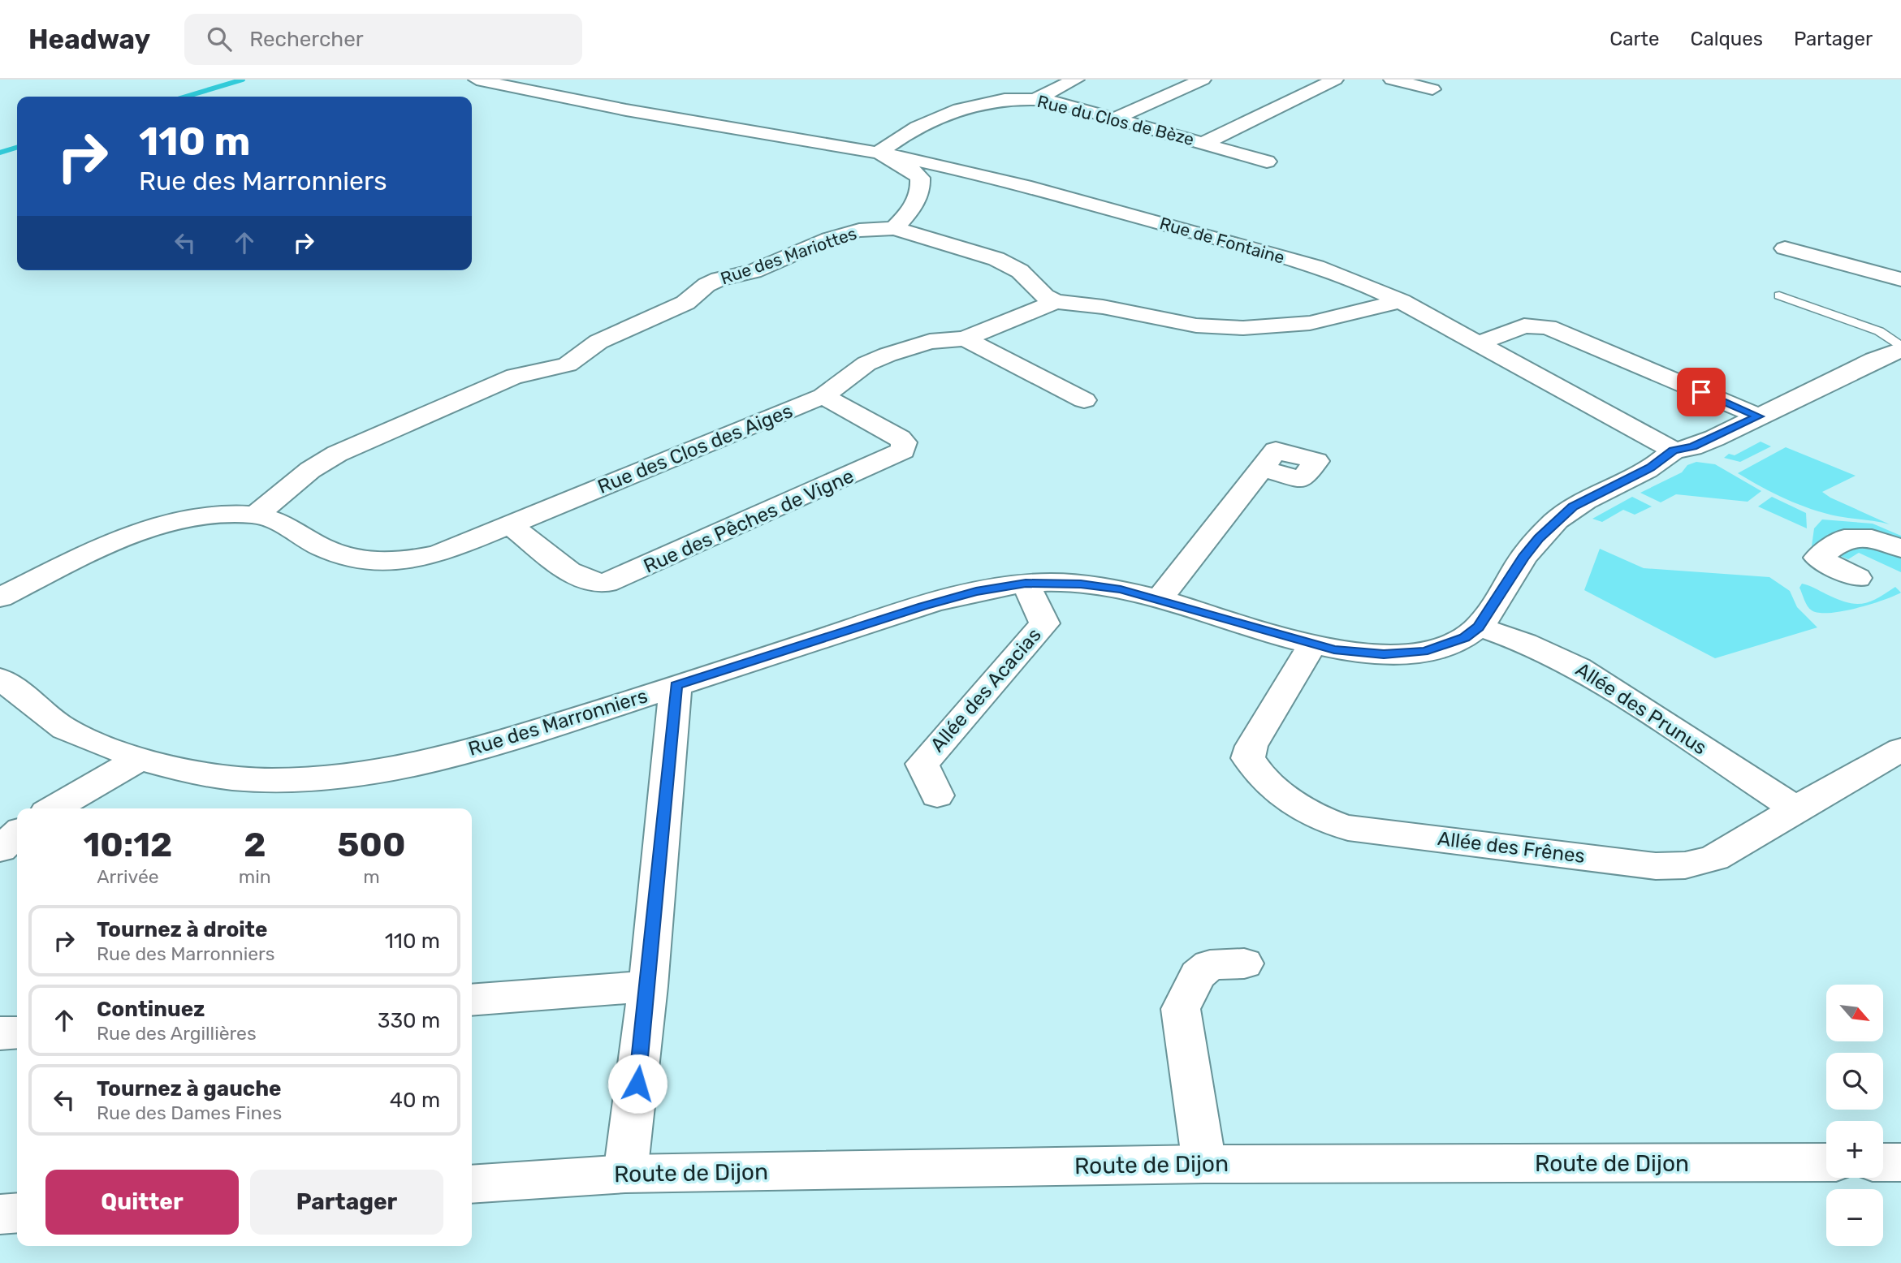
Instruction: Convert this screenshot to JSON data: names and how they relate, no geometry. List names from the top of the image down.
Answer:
{
  "streets": {
    "street": [
      "Rue du Clos de Bèze",
      "Rue de Fontaine",
      "Rue des Mariottes",
      "Rue des Clos des Aiges",
      "Rue des Pêches de Vigne",
      "Allée des Acacias",
      "Allée des Prunus",
      "Rue des Marronniers",
      "Allée des Frênes",
      "Route de Dijon"
    ]
  },
  "crossings": [
    ["Rue du Clos de Bèze", "Rue de Fontaine"],
    ["Rue de Fontaine", "Rue des Clos des Aiges"],
    ["Rue de Fontaine", "Rue des Marronniers"],
    ["Rue des Mariottes", "Rue des Clos des Aiges"],
    ["Rue des Clos des Aiges", "Rue des Pêches de Vigne"],
    ["Allée des Acacias", "Rue des Marronniers"],
    ["Allée des Prunus", "Rue des Marronniers"],
    ["Allée des Prunus", "Allée des Frênes"],
    ["Rue des Marronniers", "Allée des Frênes"]
  ],
  "north": "bottom right",
  "page": {
    "header": "Headway",
    "search": "Rechercher",
    "nav": ["Carte", "Calques", "Partager"],
    "turn": ["110 m", "Rue des Marronniers"],
    "eta": [
      "10:12",
      "Arrivée",
      "2",
      "min",
      "500",
      "m"
    ],
    "list": [
      {
        "name": "Tournez à droite",
        "note": "Rue des Marronniers",
        "value": "110 m"
      },
      {
        "name": "Continuez",
        "note": "Rue des Argillières",
        "value": "330 m"
      },
      {
        "name": "Tournez à gauche",
        "note": "Rue des Dames Fines",
        "value": "40 m"
      }
    ],
    "map_buttons": ["+", "−"],
    "buttons": ["Quitter", "Partager"]
  }
}
